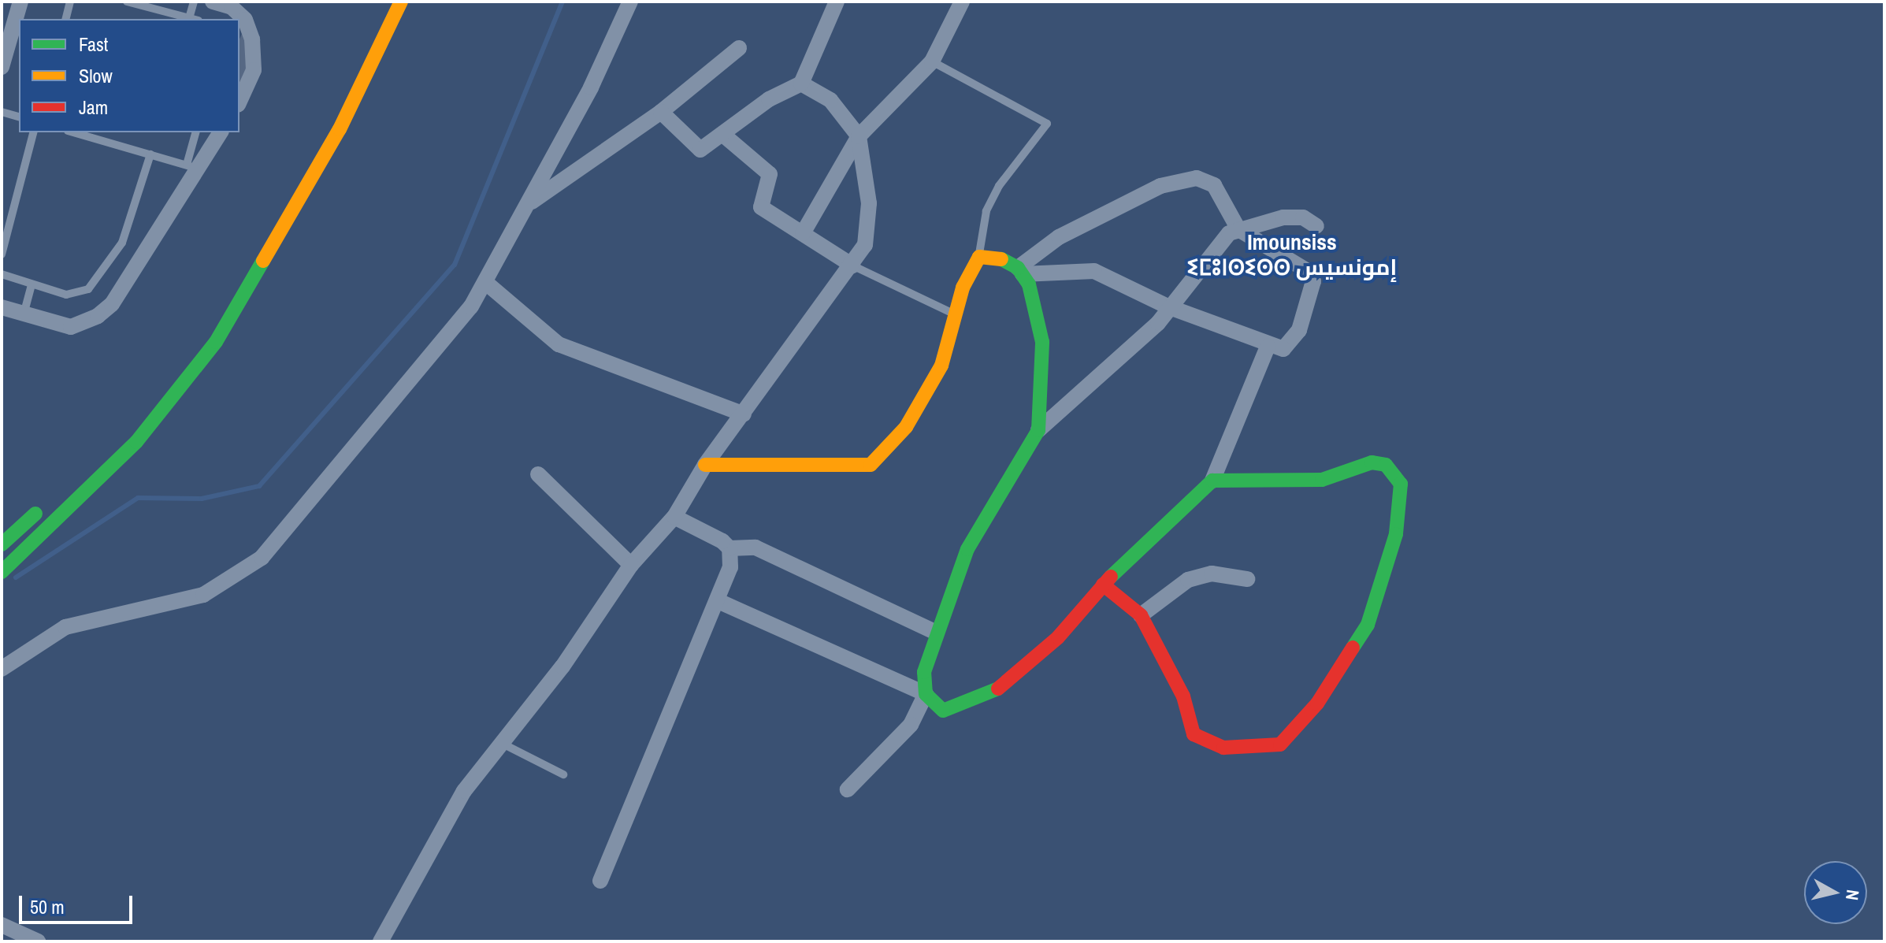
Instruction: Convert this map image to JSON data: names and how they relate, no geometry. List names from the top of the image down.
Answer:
{
  "districts": ["Imounsiss ⵉⵎⵓⵏⵙⵉⵙⵙ إمونسيس"],
  "legend": ["Fast", "Slow", "Jam"],
  "scale_bar": "50 m",
  "north": "right"
}
